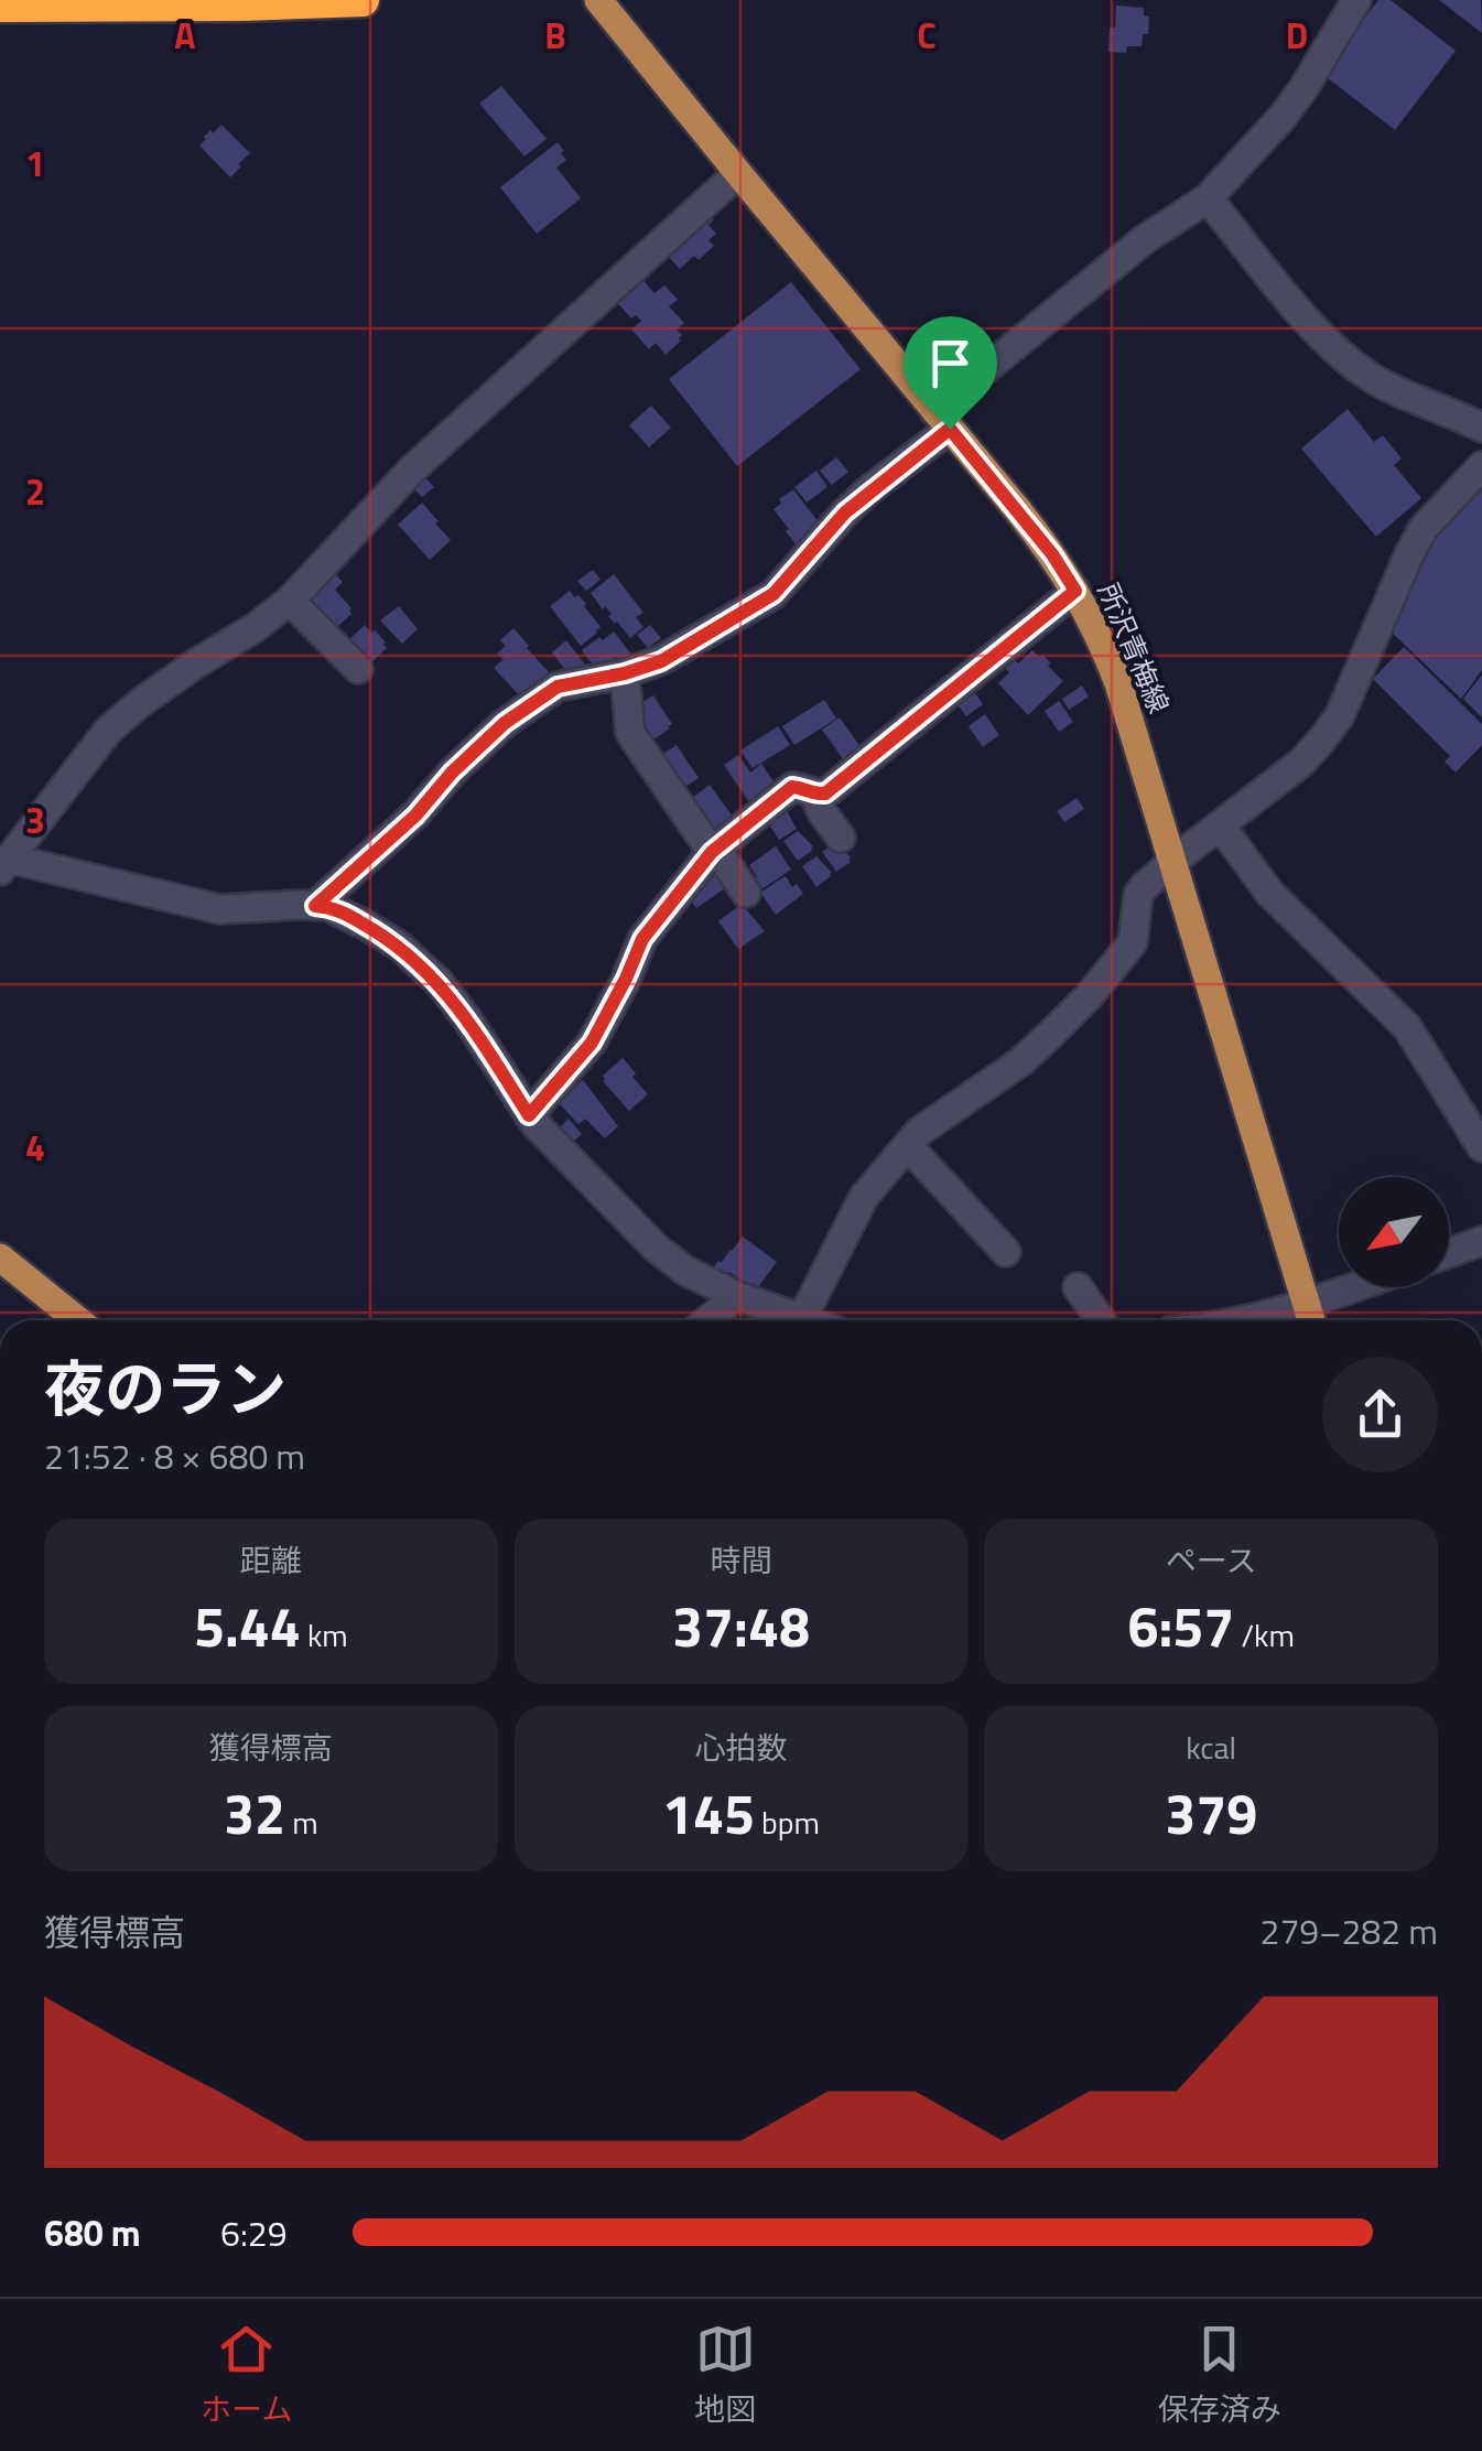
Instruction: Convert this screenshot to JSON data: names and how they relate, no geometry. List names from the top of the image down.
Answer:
{
  "streets": {
    "main road": ["所沢青梅線"]
  },
  "north": "bottom left",
  "page": {
    "heading": ["夜のラン", "21:52 · 8 × 680 m"],
    "stats": [
      ["距離", "5.44 km"],
      ["時間", "37:48"],
      ["ペース", "6:57 /km"],
      ["獲得標高", "32 m"],
      ["心拍数", "145 bpm"],
      ["kcal", "379"]
    ],
    "chart": ["獲得標高", "279–282 m"],
    "list": [
      {
        "name": "680 m",
        "note": "6:29"
      }
    ],
    "tabs": ["ホーム", "地図", "保存済み"]
  },
  "grid": {
    "columns": [
      "A",
      "B",
      "C",
      "D"
    ],
    "rows": [
      "1",
      "2",
      "3",
      "4"
    ]
  }
}
